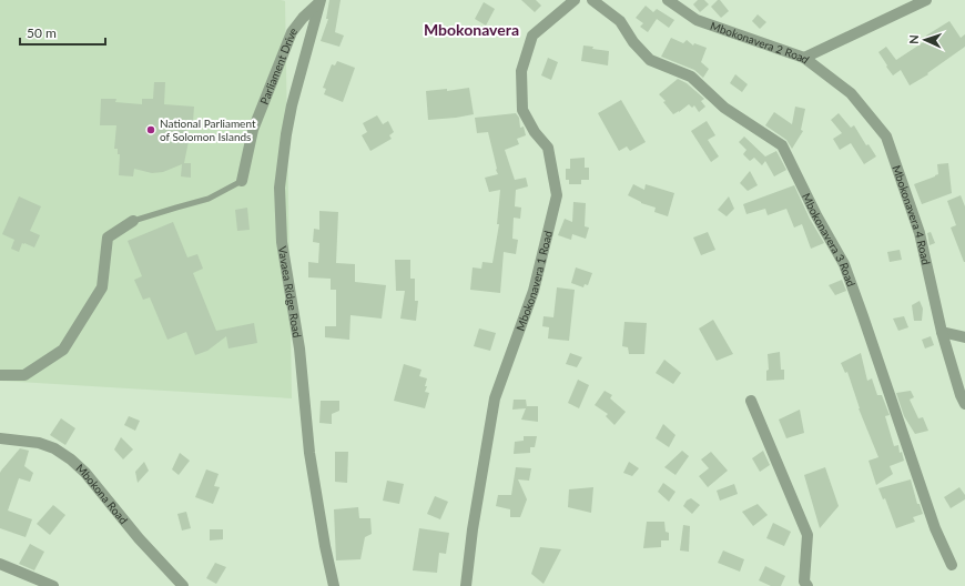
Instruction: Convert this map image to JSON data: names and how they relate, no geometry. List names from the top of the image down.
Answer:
{
  "streets": {
    "street": [
      "Mbokonavera 2 Road",
      "Parliament Drive",
      "Mbokonavera 4 Road",
      "Mbokonavera 3 Road",
      "Mbokonavera 1 Road",
      "Vavaea Ridge Road",
      "Mbokona Road"
    ]
  },
  "crossings": [
    ["Mbokonavera 2 Road", "Mbokonavera 4 Road"],
    ["Parliament Drive", "Vavaea Ridge Road"]
  ],
  "districts": ["Mbokonavera"],
  "places": ["National Parliament of Solomon Islands"],
  "scale_bar": "50 m",
  "north": "left"
}
